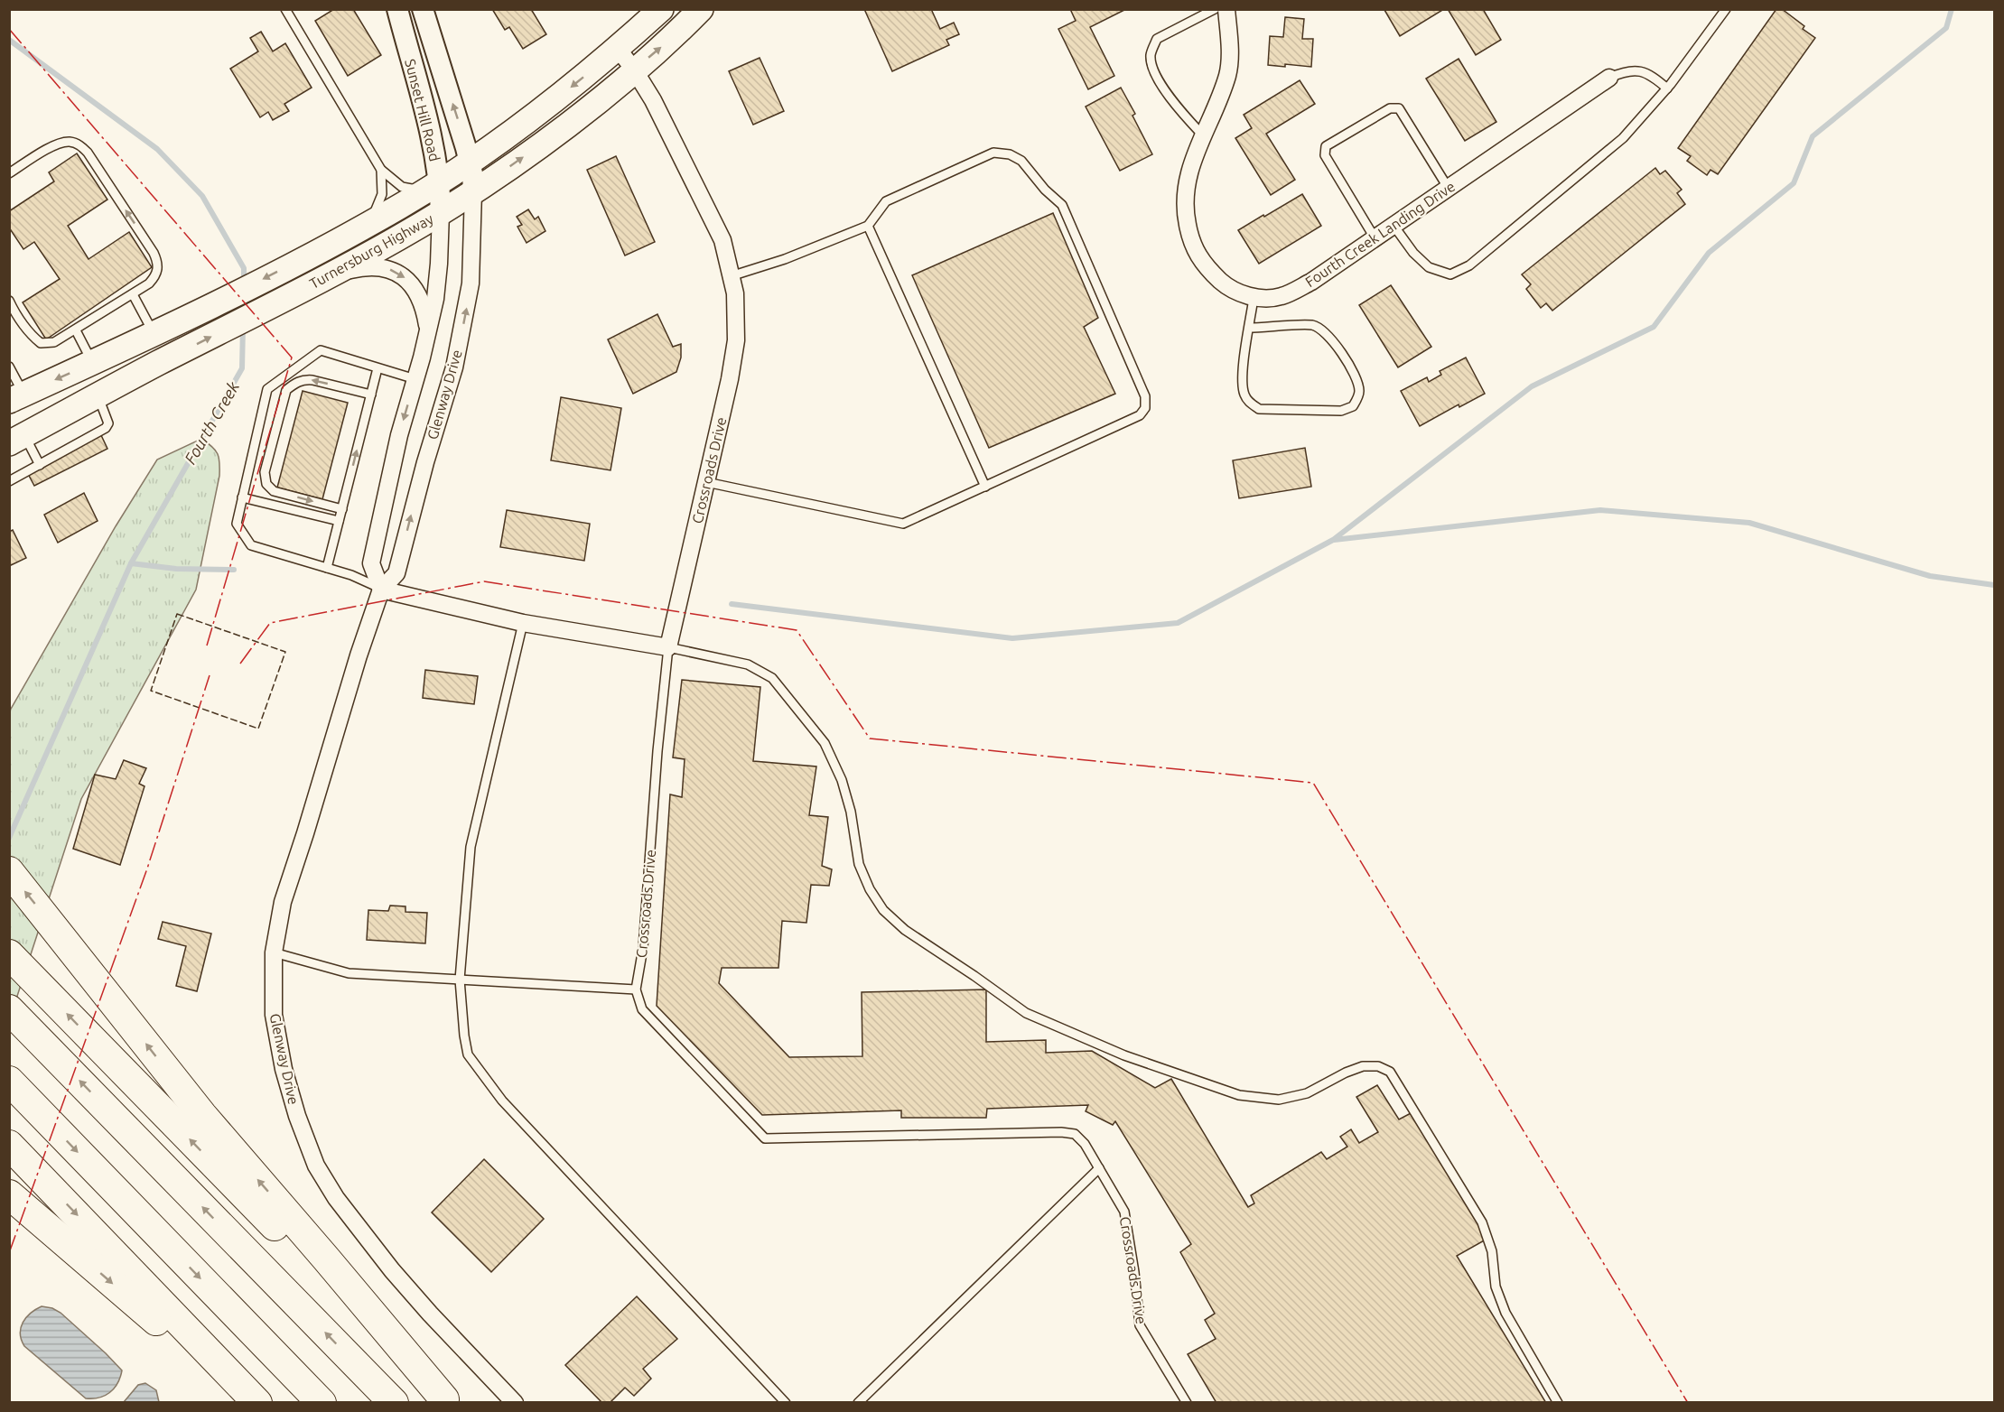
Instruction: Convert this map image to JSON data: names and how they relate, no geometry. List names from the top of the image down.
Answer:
{
  "streets": {
    "main road": ["Turnersburg Highway"],
    "street": [
      "Sunset Hill Road",
      "Fourth Creek Landing Drive",
      "Glenway Drive",
      "Crossroads Drive"
    ]
  },
  "crossings": [
    ["Sunset Hill Road", "Turnersburg Highway"],
    ["Sunset Hill Road", "Glenway Drive"],
    ["Turnersburg Highway", "Glenway Drive"],
    ["Turnersburg Highway", "Crossroads Drive"]
  ],
  "water": ["Fourth Creek"]
}
